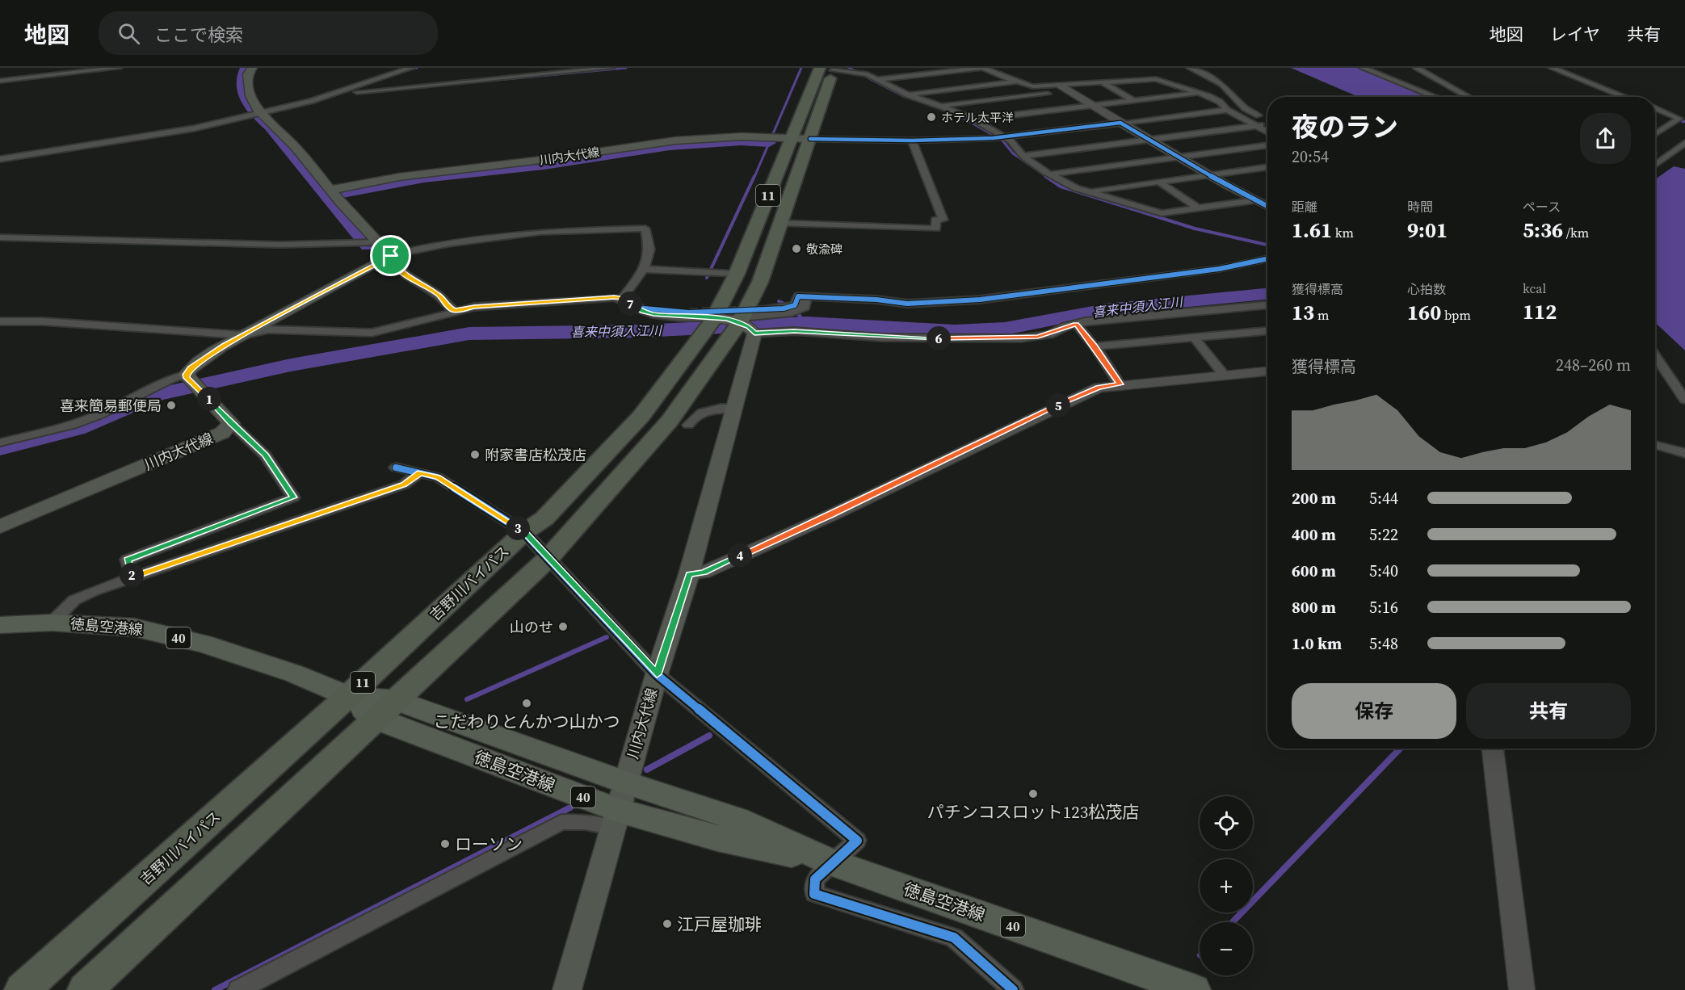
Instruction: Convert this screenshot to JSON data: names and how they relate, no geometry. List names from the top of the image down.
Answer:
{
  "streets": {
    "highway": ["11", "吉野川バイパス"],
    "main road": ["川内大代線", "徳島空港線", "40"]
  },
  "crossings": [
    ["川内大代線", "吉野川バイパス"],
    ["川内大代線", "徳島空港線"],
    ["吉野川バイパス", "徳島空港線"]
  ],
  "water": ["喜来中須入江川"],
  "places": [
    "ホテル太平洋",
    "敬渝碑",
    "喜来簡易郵便局",
    "附家書店松茂店",
    "山のせ",
    "こだわりとんかつ山かつ",
    "パチンコスロット123松茂店",
    "ローソン",
    "江戸屋珈琲"
  ],
  "page": {
    "header": "地図",
    "search": "ここで検索",
    "nav": ["地図", "レイヤ", "共有"],
    "heading": ["夜のラン", "20:54"],
    "stats": [
      ["距離", "1.61 km"],
      ["時間", "9:01"],
      ["ペース", "5:36 /km"],
      ["獲得標高", "13 m"],
      ["心拍数", "160 bpm"],
      ["kcal", "112"]
    ],
    "pins": [
      "7",
      "6",
      "1",
      "5",
      "3",
      "4",
      "2"
    ],
    "chart": ["獲得標高", "248–260 m"],
    "list": [
      {
        "name": "200 m",
        "note": "5:44"
      },
      {
        "name": "400 m",
        "note": "5:22"
      },
      {
        "name": "600 m",
        "note": "5:40"
      },
      {
        "name": "800 m",
        "note": "5:16"
      },
      {
        "name": "1.0 km",
        "note": "5:48"
      }
    ],
    "buttons": ["保存", "共有"],
    "map_buttons": ["+", "−"]
  }
}
